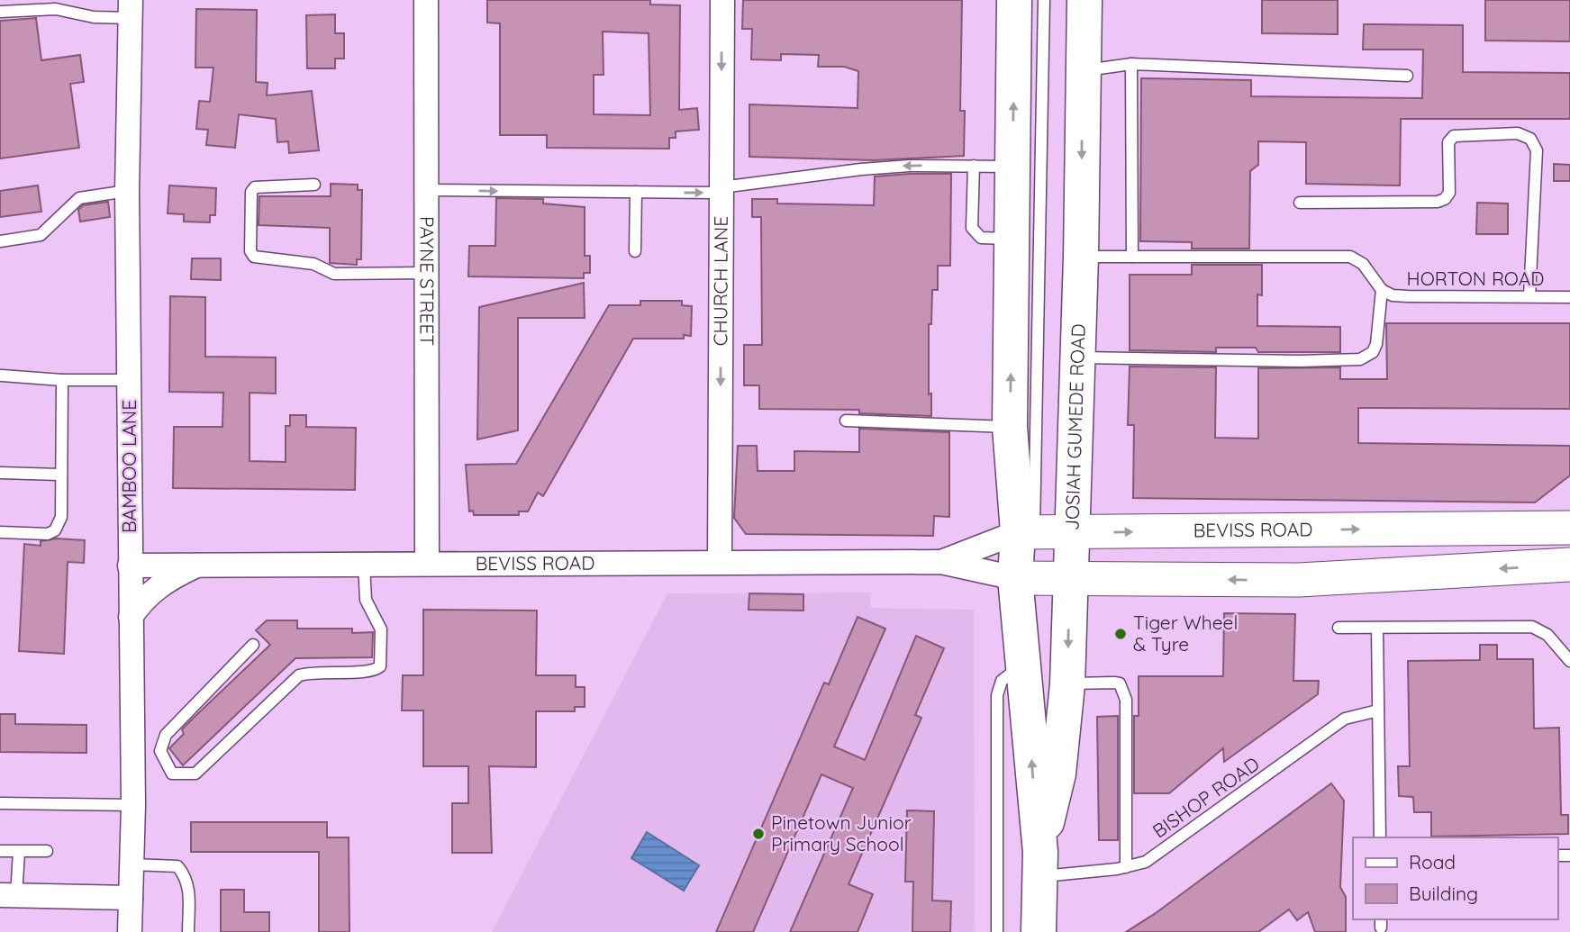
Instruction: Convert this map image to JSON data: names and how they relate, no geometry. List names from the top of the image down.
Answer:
{
  "streets": {
    "main road": ["JOSIAH GUMEDE ROAD", "BEVISS ROAD"],
    "street": ["PAYNE STREET", "CHURCH LANE", "BAMBOO LANE"],
    "lane": ["HORTON ROAD", "BISHOP ROAD"]
  },
  "crossings": [
    ["PAYNE STREET", "BEVISS ROAD"],
    ["CHURCH LANE", "BEVISS ROAD"],
    ["JOSIAH GUMEDE ROAD", "BEVISS ROAD"],
    ["JOSIAH GUMEDE ROAD", "BISHOP ROAD"],
    ["BAMBOO LANE", "BEVISS ROAD"]
  ],
  "one_way": ["CHURCH LANE"],
  "places": ["Tiger Wheel & Tyre", "Pinetown Junior Primary School"],
  "legend": ["Road", "Building"]
}
